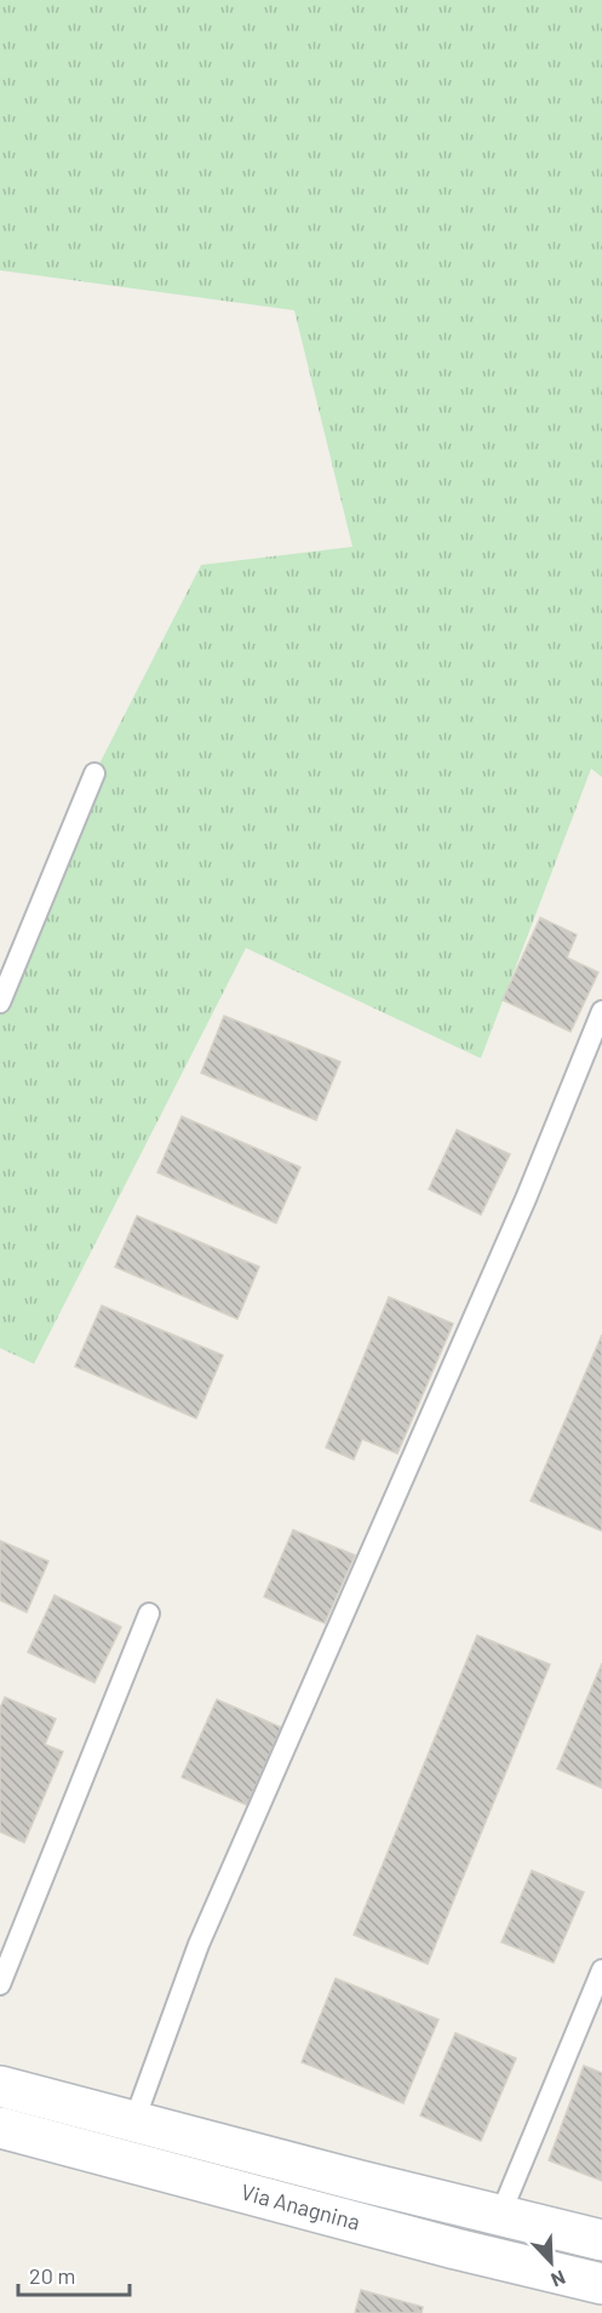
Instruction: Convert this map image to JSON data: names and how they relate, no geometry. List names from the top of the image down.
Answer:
{
  "streets": {
    "main road": ["Via Anagnina"]
  },
  "scale_bar": "20 m",
  "north": "bottom right"
}
